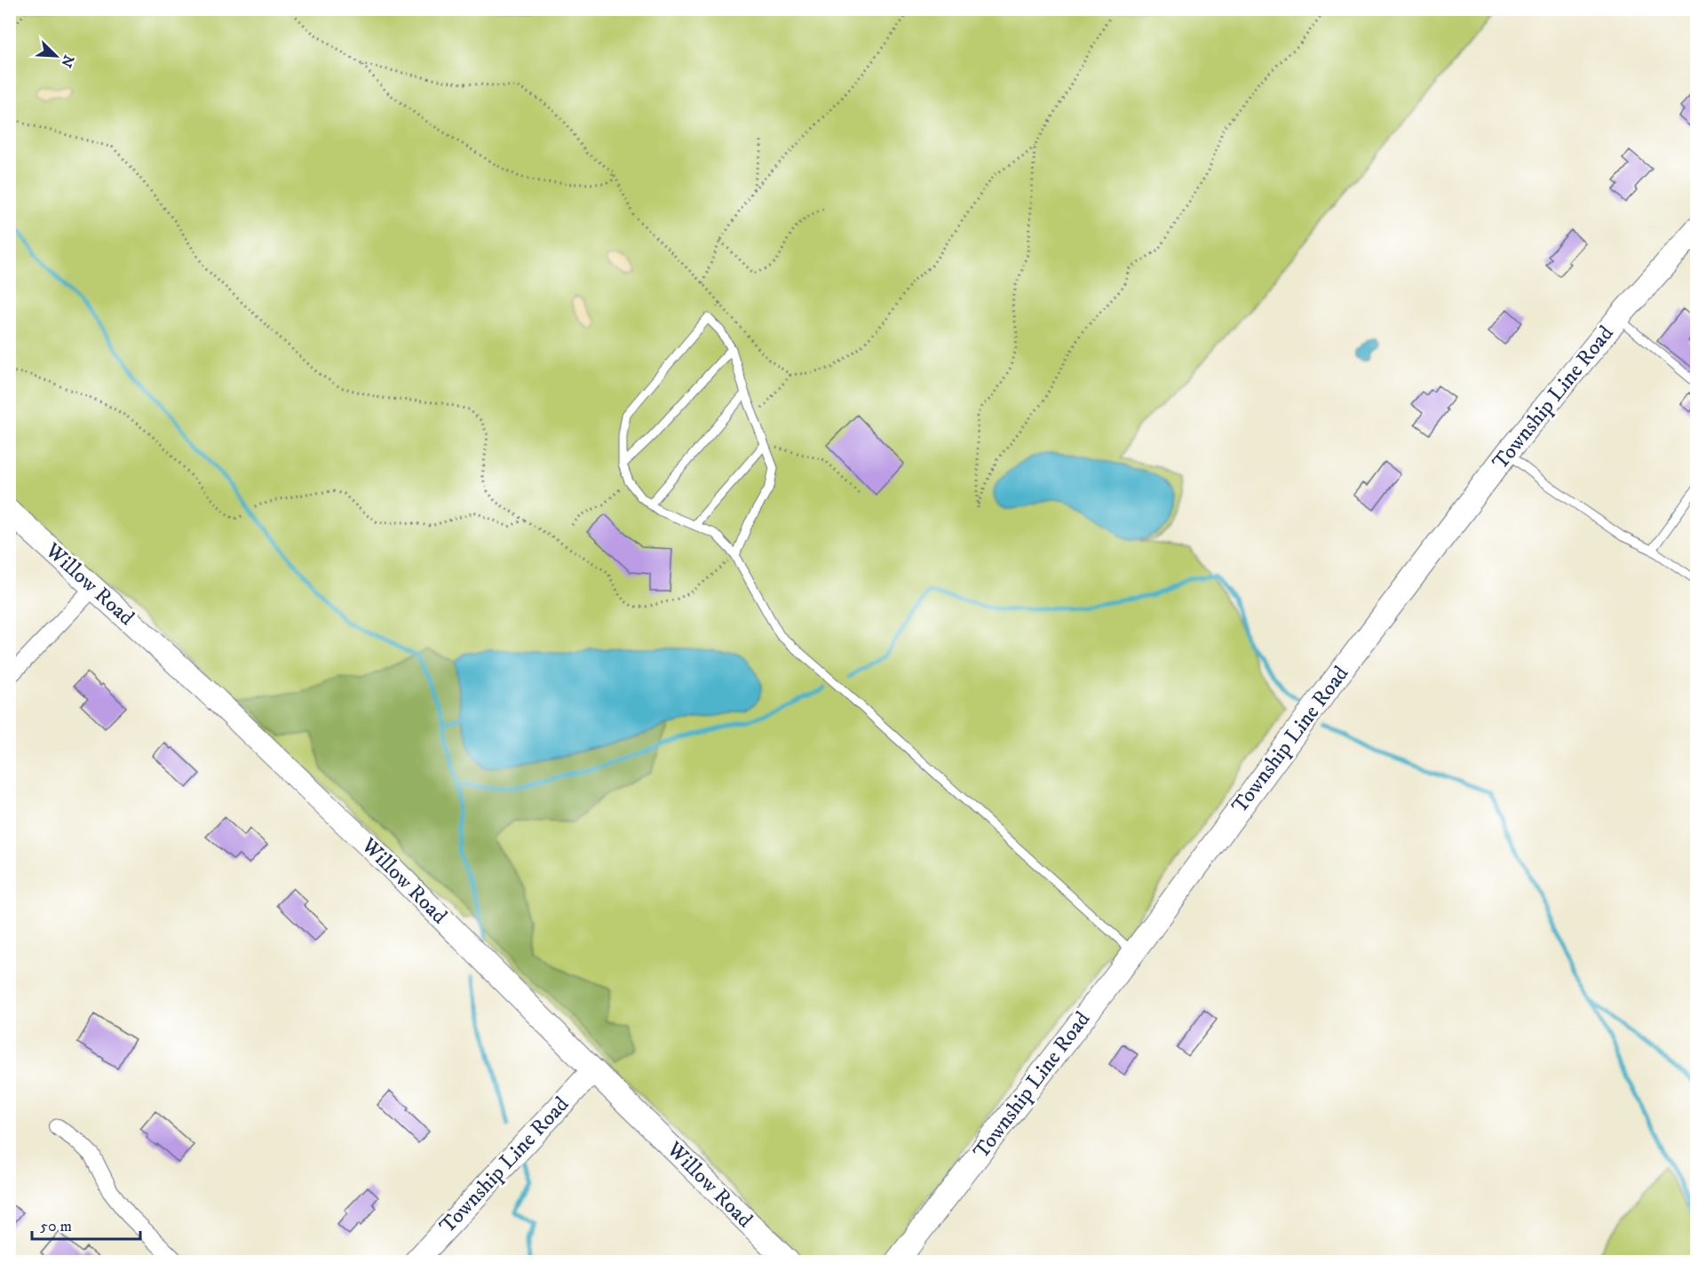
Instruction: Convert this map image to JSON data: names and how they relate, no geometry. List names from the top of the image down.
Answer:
{
  "streets": {
    "street": ["Township Line Road", "Willow Road"]
  },
  "crossings": [
    ["Township Line Road", "Willow Road"]
  ],
  "scale_bar": "50 m",
  "north": "bottom right"
}
